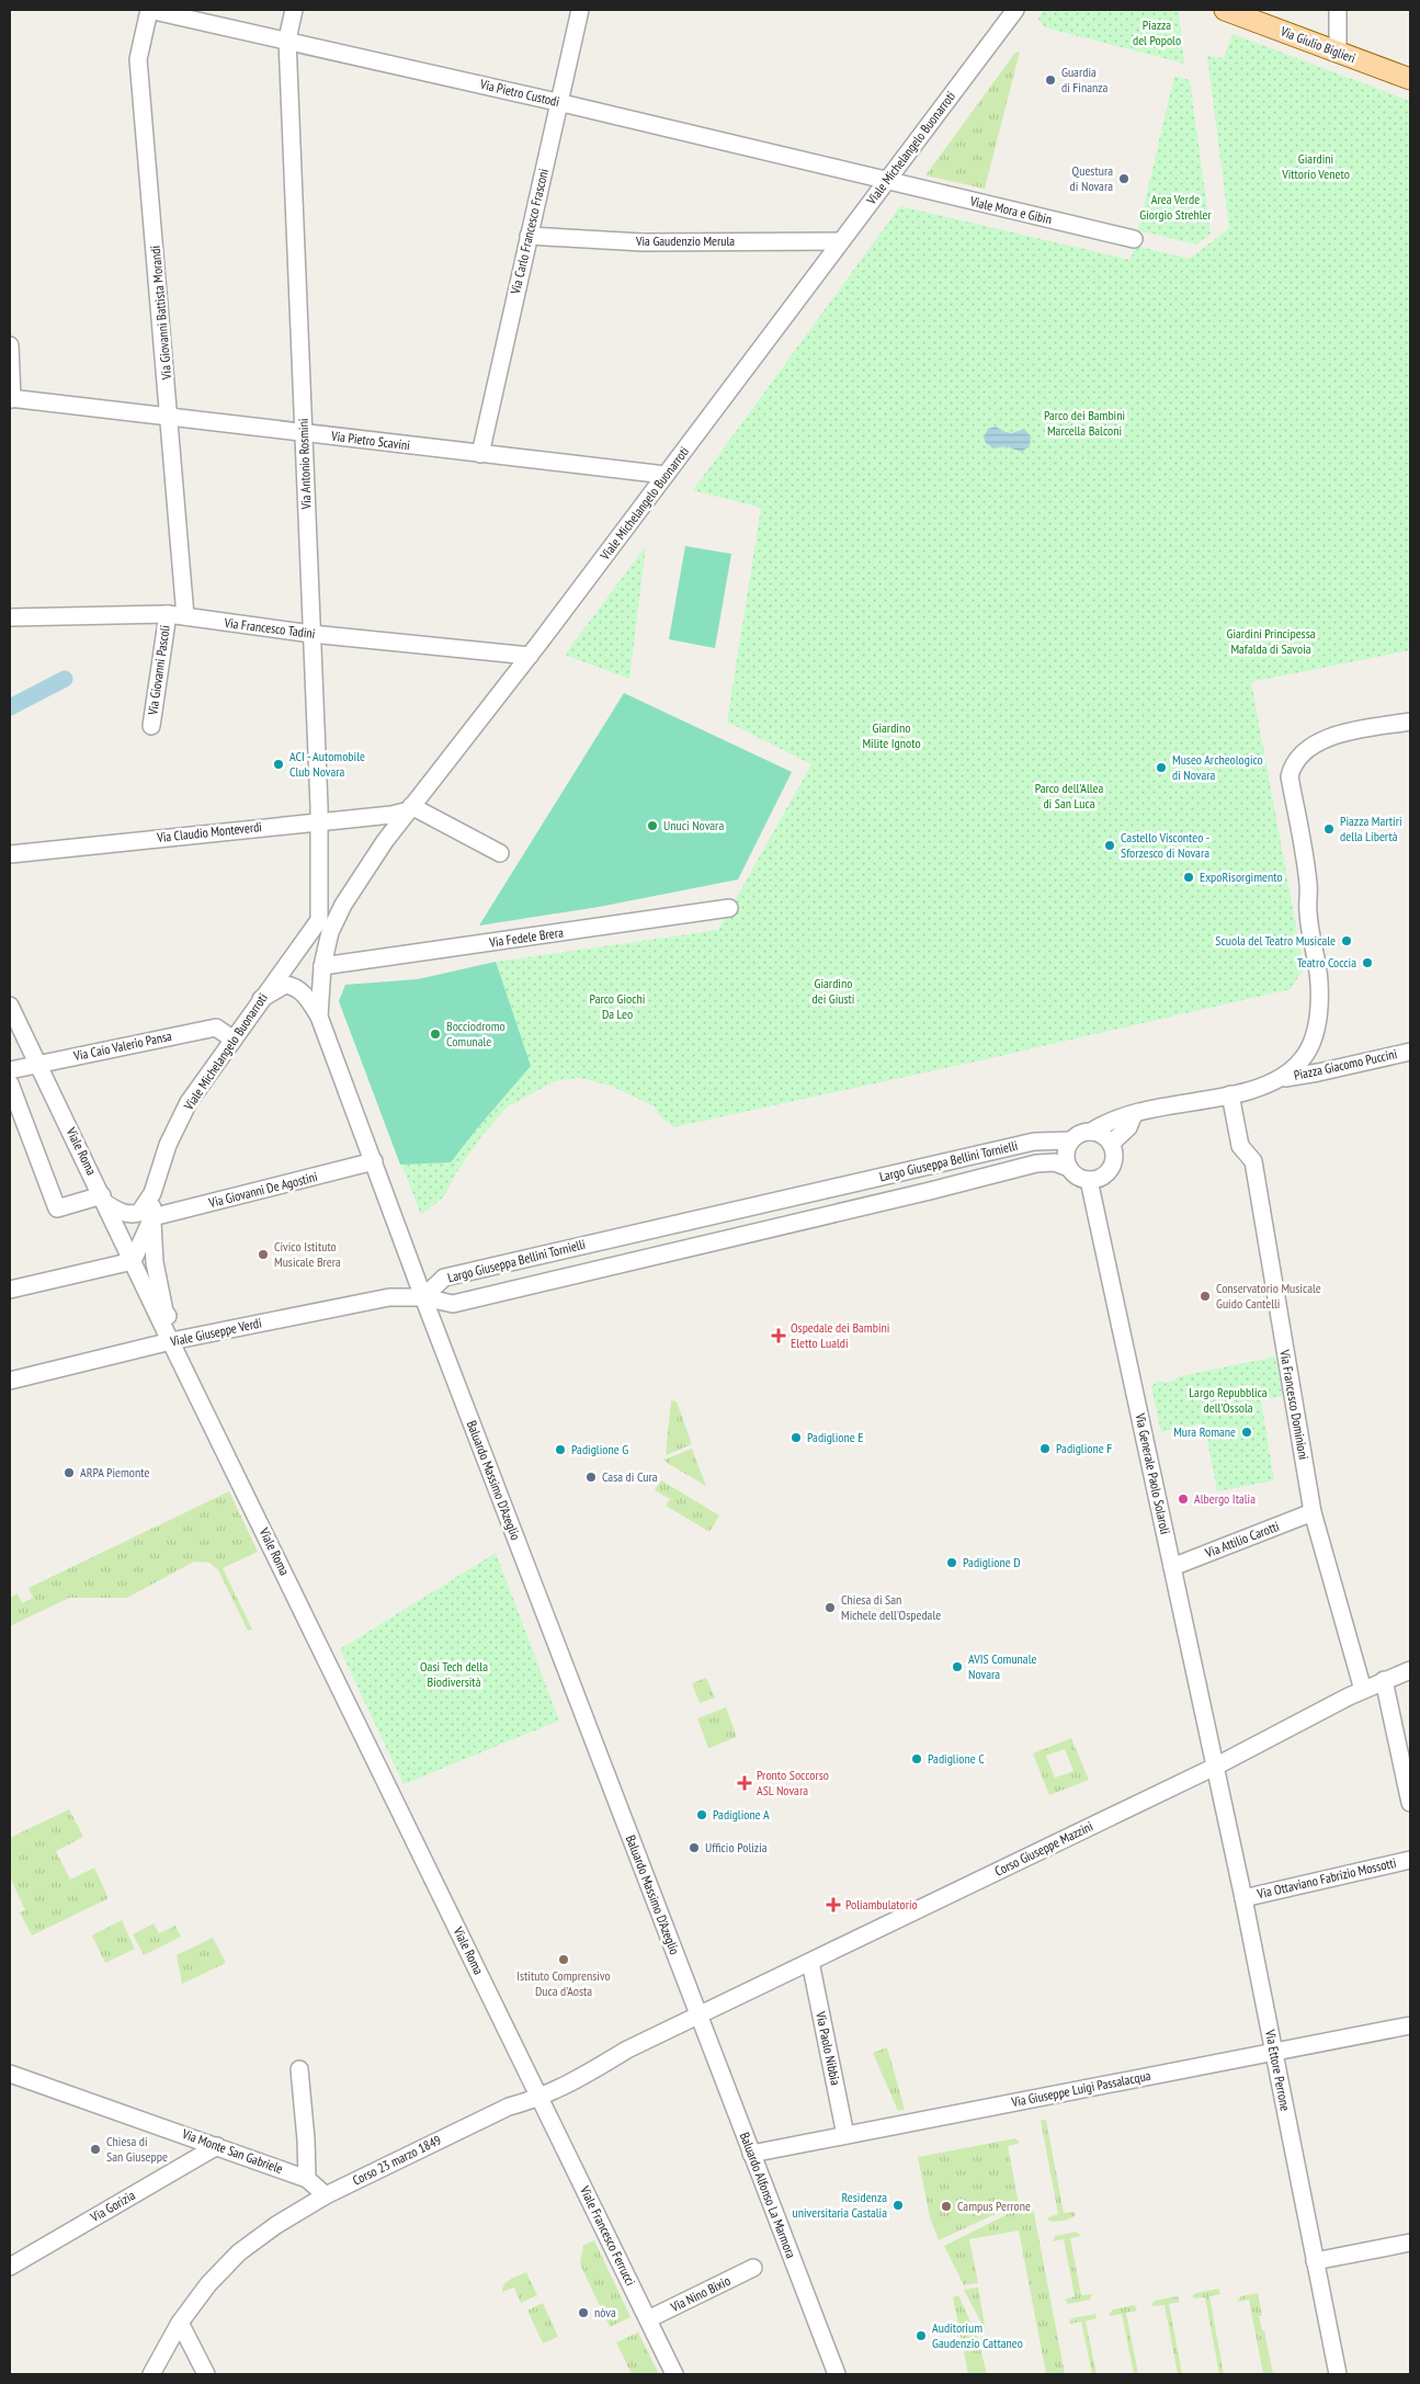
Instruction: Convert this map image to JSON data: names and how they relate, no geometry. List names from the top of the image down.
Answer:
{
  "streets": {
    "main road": ["Via Giulio Biglieri"],
    "street": [
      "Via Pietro Custodi",
      "Viale Michelangelo Buonarroti",
      "Viale Mora e Gibin",
      "Via Carlo Francesco Frasconi",
      "Via Gaudenzio Merula",
      "Via Giovanni Battista Morandi",
      "Via Pietro Scavini",
      "Via Antonio Rosmini",
      "Via Francesco Tadini",
      "Via Giovanni Pascoli",
      "Via Claudio Monteverdi",
      "Via Fedele Brera",
      "Via Caio Valerio Pansa",
      "Piazza Giacomo Puccini",
      "Viale Roma",
      "Largo Giuseppa Bellini Tornielli",
      "Via Giovanni De Agostini",
      "Viale Giuseppe Verdi",
      "Via Francesco Dominioni",
      "Via Generale Paolo Solaroli",
      "Baluardo Massimo D'Azeglio",
      "Via Attilio Carotti",
      "Corso Giuseppe Mazzini",
      "Via Ottaviano Fabrizio Mossotti",
      "Via Paolo Nibbia",
      "Via Ettore Perrone",
      "Via Giuseppe Luigi Passalacqua",
      "Via Monte San Gabriele",
      "Corso 23 marzo 1849",
      "Baluardo Alfonso La Marmora",
      "Via Gorizia",
      "Viale Francesco Ferrucci",
      "Via Nino Bixio"
    ]
  },
  "crossings": [
    ["Via Pietro Custodi", "Viale Michelangelo Buonarroti"],
    ["Via Pietro Custodi", "Viale Mora e Gibin"],
    ["Via Pietro Custodi", "Via Carlo Francesco Frasconi"],
    ["Via Pietro Custodi", "Via Giovanni Battista Morandi"],
    ["Via Pietro Custodi", "Via Antonio Rosmini"],
    ["Viale Michelangelo Buonarroti", "Viale Mora e Gibin"],
    ["Viale Michelangelo Buonarroti", "Via Gaudenzio Merula"],
    ["Viale Michelangelo Buonarroti", "Via Pietro Scavini"],
    ["Viale Michelangelo Buonarroti", "Via Antonio Rosmini"],
    ["Viale Michelangelo Buonarroti", "Via Francesco Tadini"],
    ["Viale Michelangelo Buonarroti", "Via Claudio Monteverdi"],
    ["Viale Michelangelo Buonarroti", "Via Fedele Brera"],
    ["Viale Michelangelo Buonarroti", "Via Caio Valerio Pansa"],
    ["Viale Michelangelo Buonarroti", "Viale Roma"],
    ["Viale Michelangelo Buonarroti", "Via Giovanni De Agostini"],
    ["Viale Michelangelo Buonarroti", "Baluardo Massimo D'Azeglio"],
    ["Via Carlo Francesco Frasconi", "Via Gaudenzio Merula"],
    ["Via Carlo Francesco Frasconi", "Via Pietro Scavini"],
    ["Via Giovanni Battista Morandi", "Via Pietro Scavini"],
    ["Via Giovanni Battista Morandi", "Via Francesco Tadini"],
    ["Via Pietro Scavini", "Via Antonio Rosmini"],
    ["Via Antonio Rosmini", "Via Francesco Tadini"],
    ["Via Antonio Rosmini", "Via Claudio Monteverdi"],
    ["Via Francesco Tadini", "Via Giovanni Pascoli"],
    ["Via Caio Valerio Pansa", "Viale Roma"],
    ["Viale Roma", "Viale Giuseppe Verdi"],
    ["Viale Roma", "Corso 23 marzo 1849"],
    ["Viale Roma", "Viale Francesco Ferrucci"],
    ["Largo Giuseppa Bellini Tornielli", "Viale Giuseppe Verdi"],
    ["Largo Giuseppa Bellini Tornielli", "Via Generale Paolo Solaroli"],
    ["Largo Giuseppa Bellini Tornielli", "Baluardo Massimo D'Azeglio"],
    ["Via Giovanni De Agostini", "Baluardo Massimo D'Azeglio"],
    ["Viale Giuseppe Verdi", "Baluardo Massimo D'Azeglio"],
    ["Via Francesco Dominioni", "Via Attilio Carotti"],
    ["Via Francesco Dominioni", "Corso Giuseppe Mazzini"],
    ["Via Generale Paolo Solaroli", "Via Attilio Carotti"],
    ["Via Generale Paolo Solaroli", "Corso Giuseppe Mazzini"],
    ["Via Generale Paolo Solaroli", "Via Ettore Perrone"],
    ["Baluardo Massimo D'Azeglio", "Corso Giuseppe Mazzini"],
    ["Baluardo Massimo D'Azeglio", "Corso 23 marzo 1849"],
    ["Baluardo Massimo D'Azeglio", "Baluardo Alfonso La Marmora"],
    ["Corso Giuseppe Mazzini", "Via Paolo Nibbia"],
    ["Corso Giuseppe Mazzini", "Via Ettore Perrone"],
    ["Corso Giuseppe Mazzini", "Corso 23 marzo 1849"],
    ["Corso Giuseppe Mazzini", "Baluardo Alfonso La Marmora"],
    ["Via Ottaviano Fabrizio Mossotti", "Via Ettore Perrone"],
    ["Via Paolo Nibbia", "Via Giuseppe Luigi Passalacqua"],
    ["Via Ettore Perrone", "Via Giuseppe Luigi Passalacqua"],
    ["Via Giuseppe Luigi Passalacqua", "Baluardo Alfonso La Marmora"],
    ["Via Monte San Gabriele", "Corso 23 marzo 1849"],
    ["Via Monte San Gabriele", "Via Gorizia"],
    ["Corso 23 marzo 1849", "Baluardo Alfonso La Marmora"],
    ["Corso 23 marzo 1849", "Viale Francesco Ferrucci"],
    ["Viale Francesco Ferrucci", "Via Nino Bixio"]
  ],
  "parks": [
    "Piazza del Popolo",
    "Giardini Vittorio Veneto",
    "Area Verde Giorgio Strehler",
    "Parco dei Bambini Marcella Balconi",
    "Giardini Principessa Mafalda di Savoia",
    "Giardino Milite Ignoto",
    "Parco dell'Allea di San Luca",
    "Giardino dei Giusti",
    "Parco Giochi Da Leo",
    "Largo Repubblica dell'Ossola",
    "Oasi Tech della Biodiversità"
  ],
  "places": {
    "other": [
      "Guardia di Finanza",
      "Questura di Novara",
      "ACI - Automobile Club Novara",
      "Museo Archeologico di Novara",
      "Unuci Novara",
      "Piazza Martiri della Libertà",
      "Castello Visconteo - Sforzesco di Novara",
      "ExpoRisorgimento",
      "Scuola del Teatro Musicale",
      "Teatro Coccia",
      "Bocciodromo Comunale",
      "Civico Istituto Musicale Brera",
      "Conservatorio Musicale Guido Cantelli",
      "Mura Romane",
      "Padiglione E",
      "Padiglione F",
      "Padiglione G",
      "ARPA Piemonte",
      "Casa di Cura",
      "Albergo Italia",
      "Padiglione D",
      "Chiesa di San Michele dell'Ospedale",
      "AVIS Comunale Novara",
      "Padiglione C",
      "Padiglione A",
      "Ufficio Polizia",
      "Istituto Comprensivo Duca d'Aosta",
      "Chiesa di San Giuseppe",
      "Residenza universitaria Castalia",
      "Campus Perrone",
      "nòva",
      "Auditorium Gaudenzio Cattaneo"
    ],
    "health": ["Ospedale dei Bambini Eletto Lualdi", "Pronto Soccorso ASL Novara", "Poliambulatorio"]
  }
}
